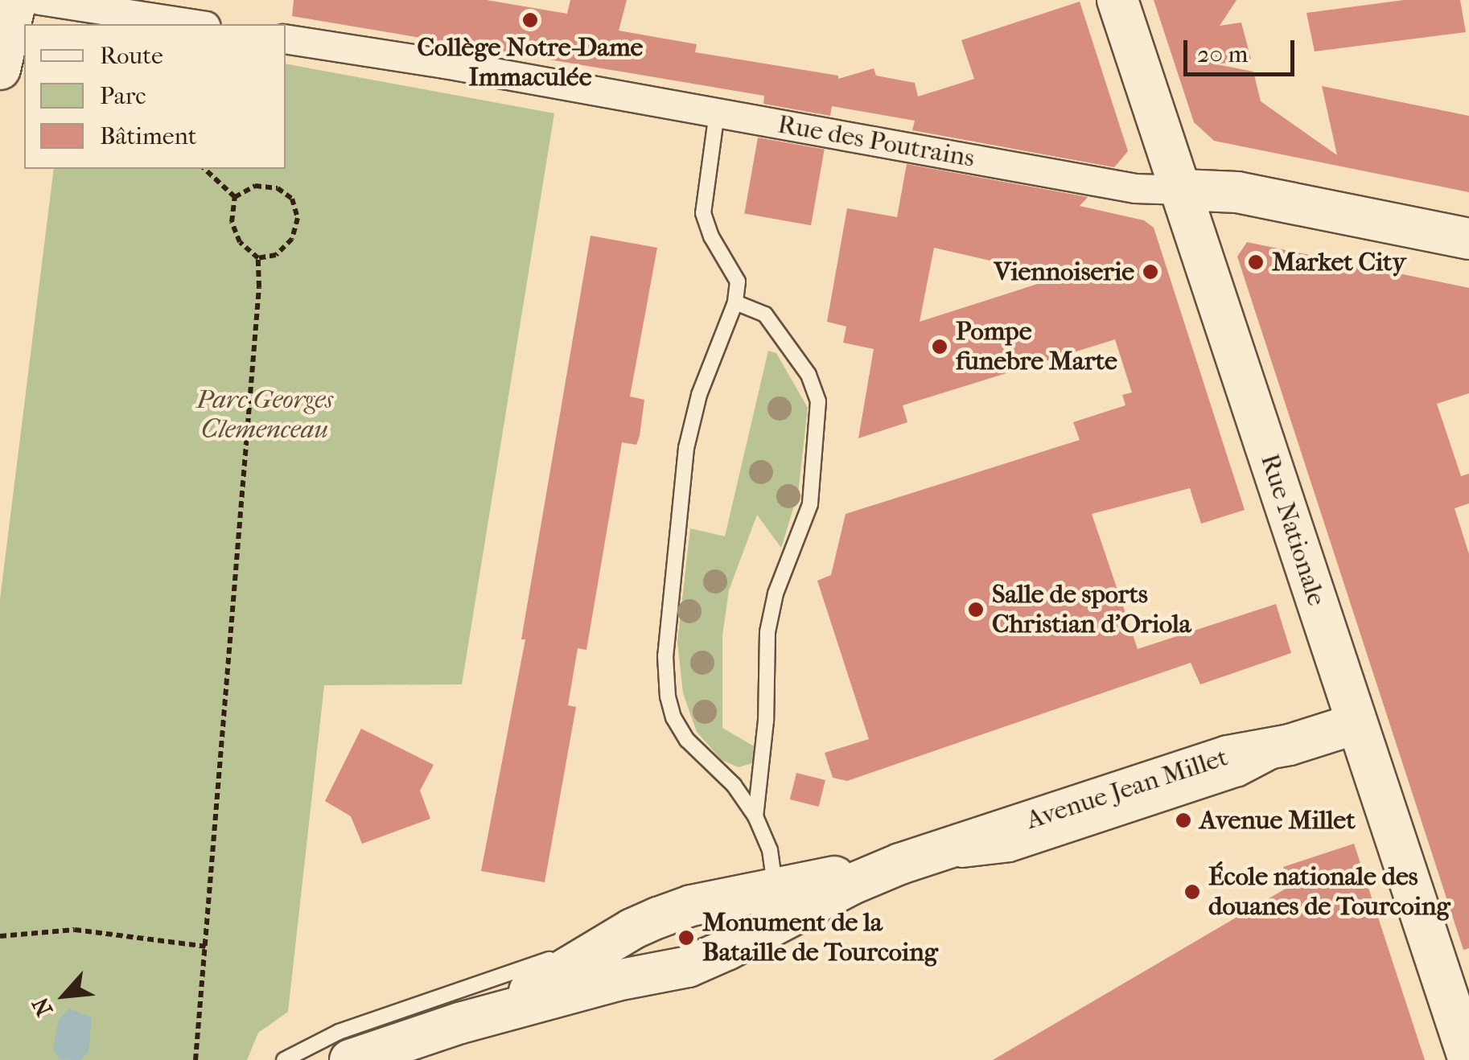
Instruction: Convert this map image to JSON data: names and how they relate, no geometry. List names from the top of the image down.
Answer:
{
  "streets": {
    "main road": ["Rue des Poutrains", "Rue Nationale", "Avenue Jean Millet"]
  },
  "crossings": [
    ["Rue des Poutrains", "Rue Nationale"],
    ["Rue Nationale", "Avenue Jean Millet"]
  ],
  "parks": ["Parc Georges Clemenceau"],
  "places": [
    "Collège Notre-Dame Immaculée",
    "Market City",
    "Viennoiserie",
    "Pompe funebre Marte",
    "Salle de sports Christian d'Oriola",
    "Avenue Millet",
    "École nationale des douanes de Tourcoing",
    "Monument de la Bataille de Tourcoing"
  ],
  "legend": ["Route", "Parc", "Bâtiment"],
  "scale_bar": "20 m",
  "north": "bottom left"
}
